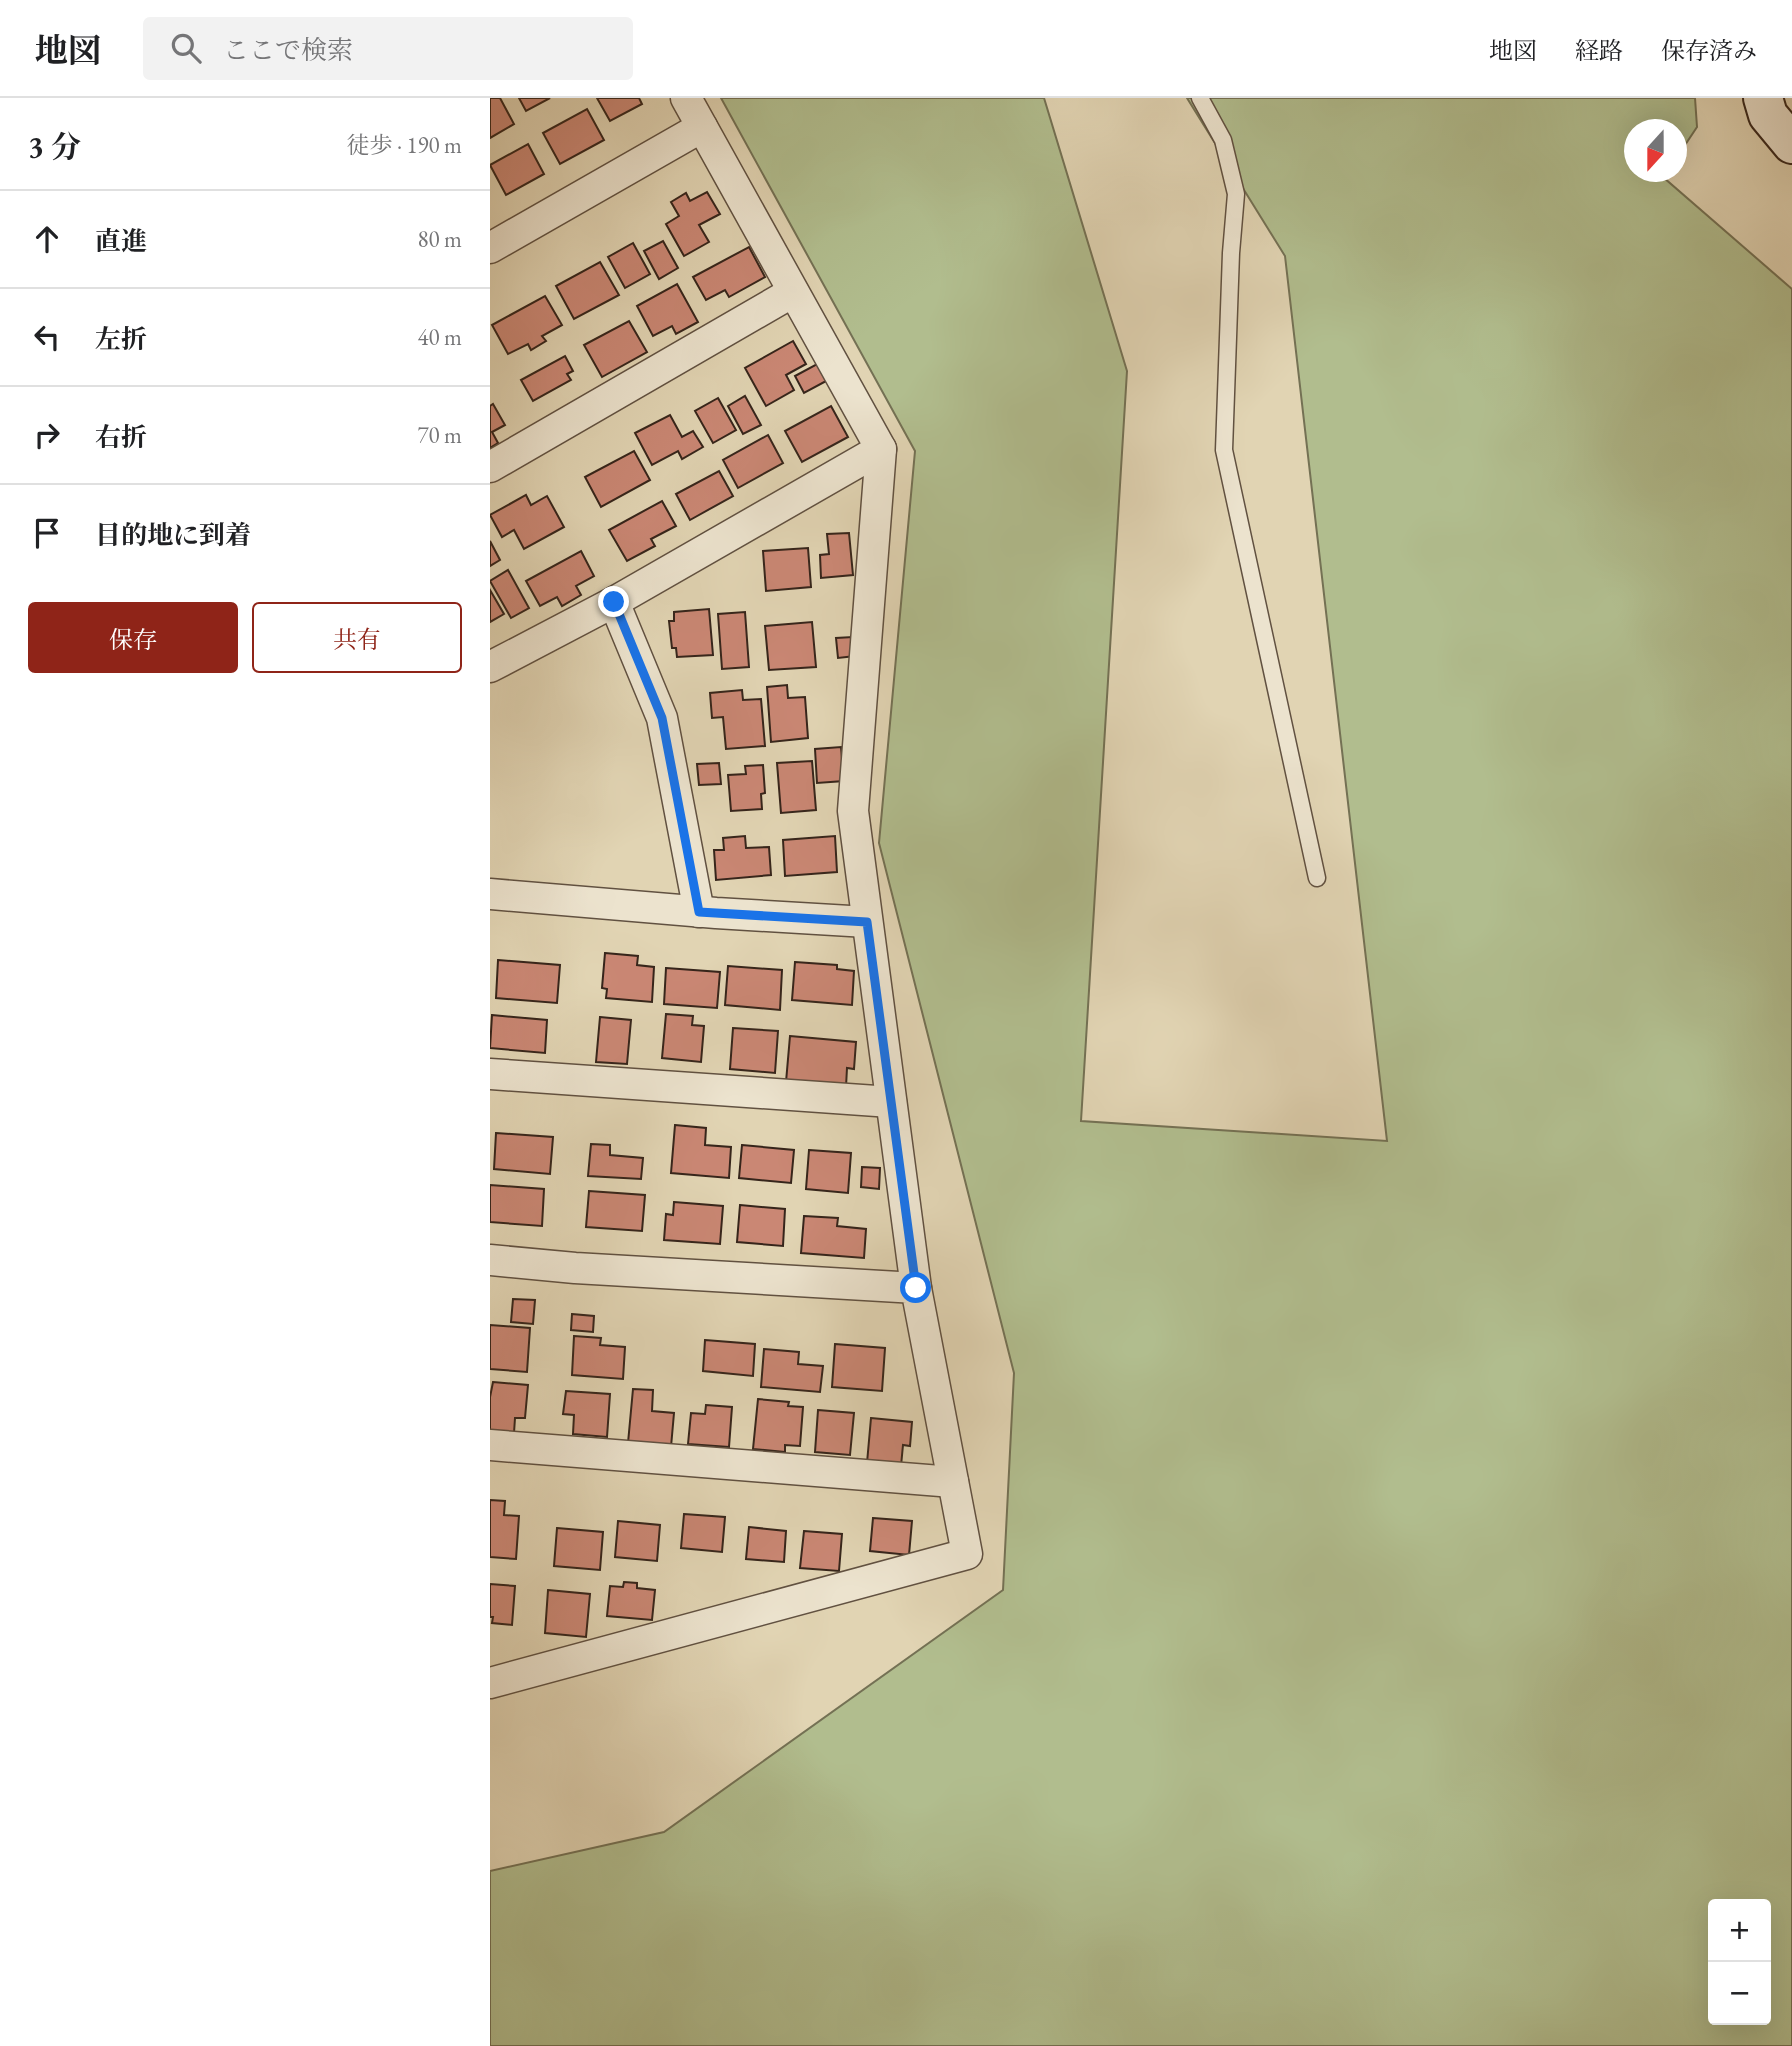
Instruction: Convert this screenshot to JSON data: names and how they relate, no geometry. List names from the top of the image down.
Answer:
{
  "north": "bottom",
  "page": {
    "header": "地図",
    "search": "ここで検索",
    "nav": ["地図", "経路", "保存済み"],
    "heading": ["3 分", "徒歩 · 190 m"],
    "list": [
      ["直進", "80 m"],
      ["左折", "40 m"],
      ["右折", "70 m"],
      "目的地に到着"
    ],
    "buttons": ["保存", "共有"],
    "map_buttons": ["+", "−"]
  }
}
